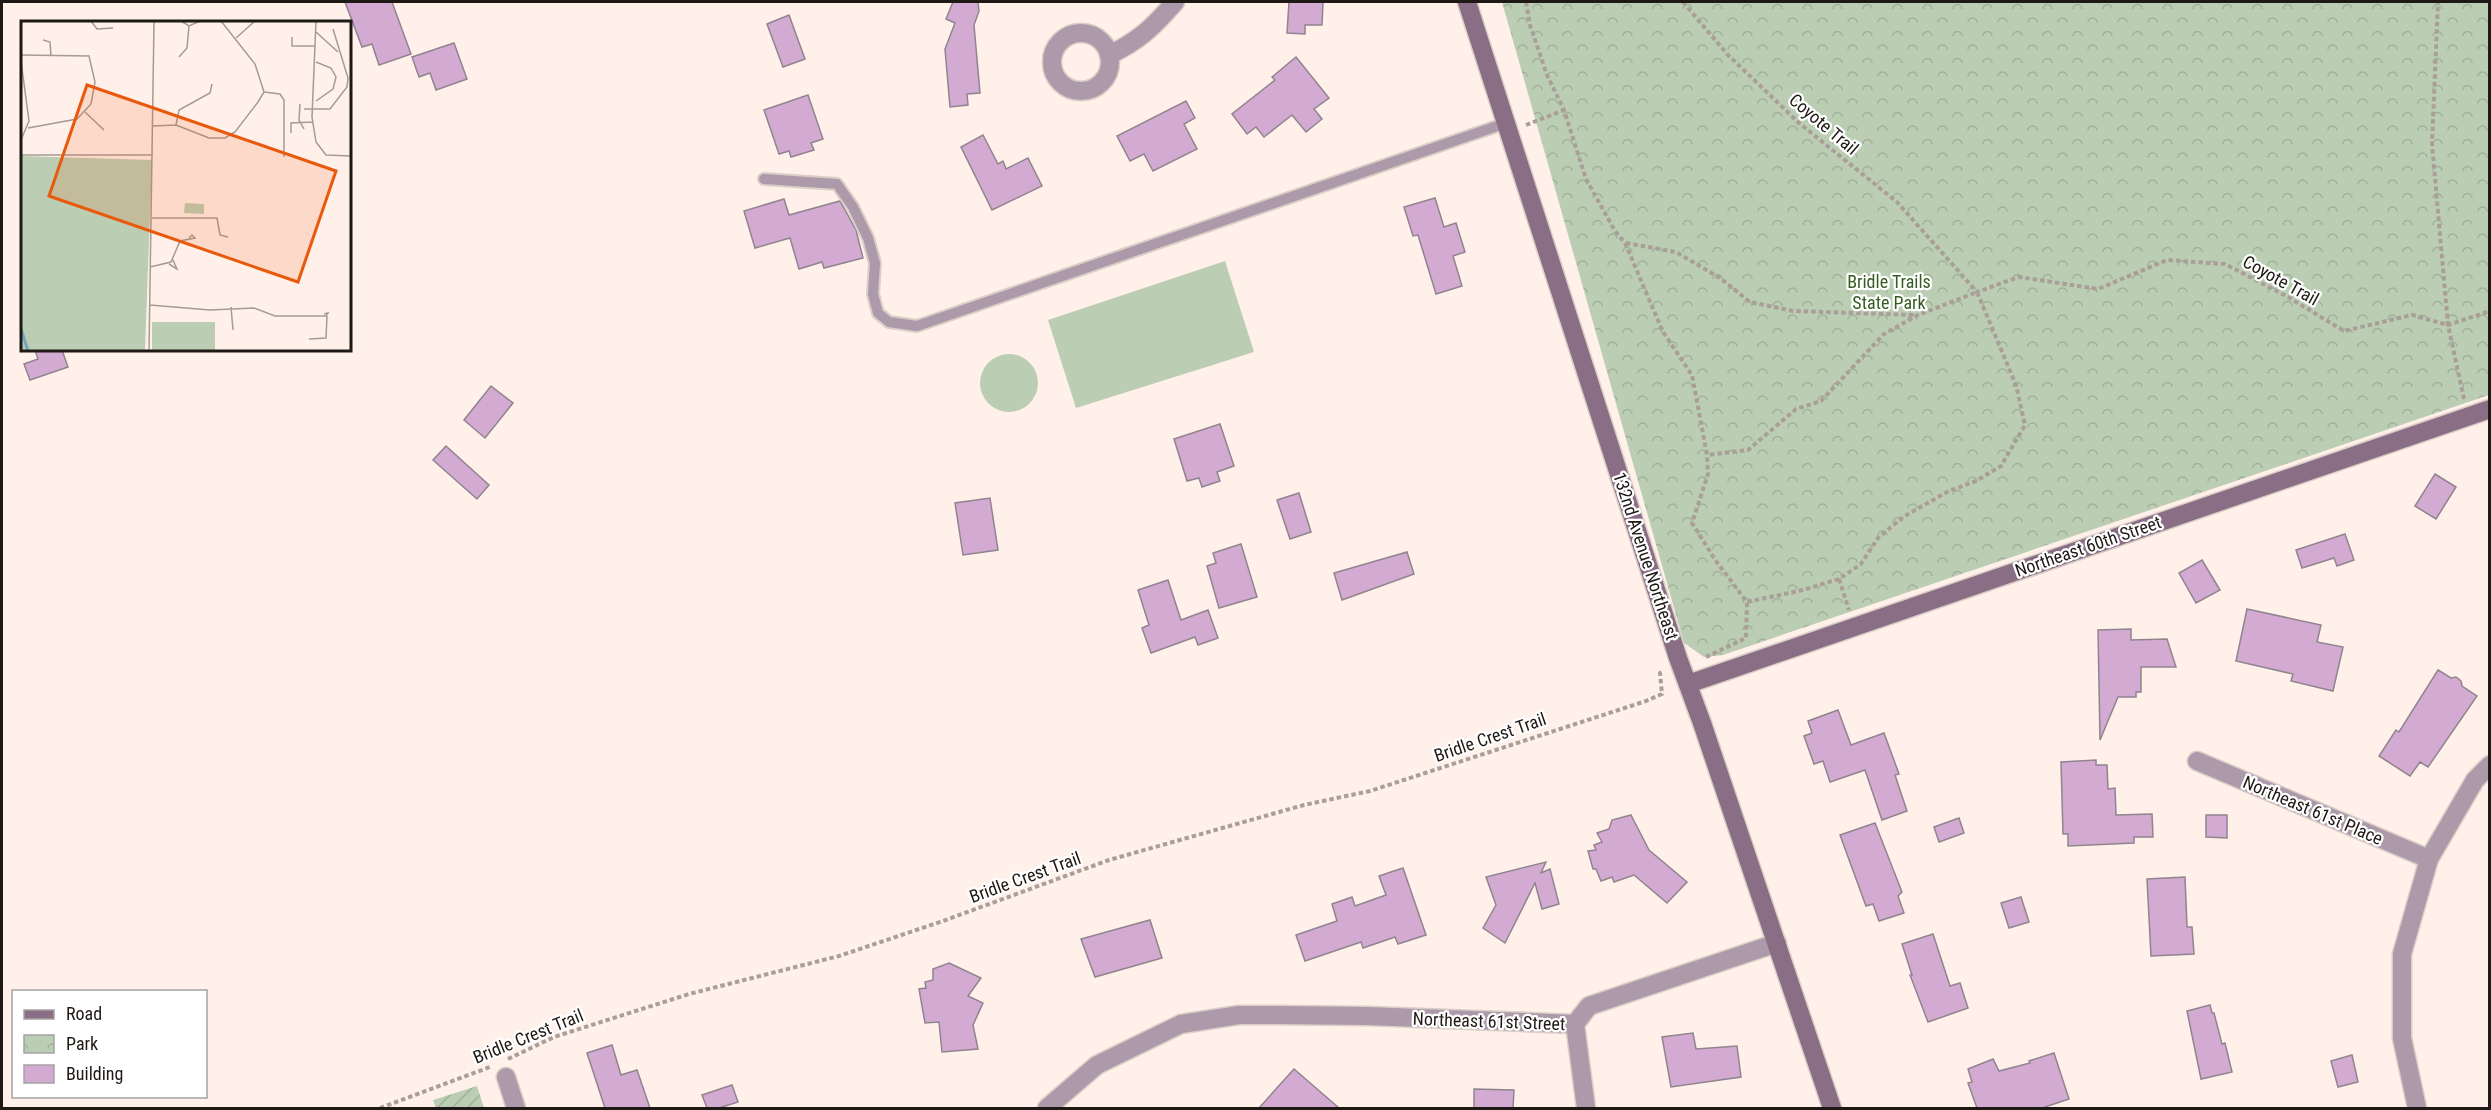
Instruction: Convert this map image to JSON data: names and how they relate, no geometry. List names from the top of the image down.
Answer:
{
  "streets": {
    "street": [
      "Northeast 60th Street",
      "132nd Avenue Northeast",
      "Northeast 61st Place",
      "Northeast 61st Street"
    ],
    "path": ["Coyote Trail", "Bridle Crest Trail"]
  },
  "crossings": [
    ["Northeast 60th Street", "132nd Avenue Northeast"],
    ["132nd Avenue Northeast", "Northeast 61st Street"]
  ],
  "parks": ["Bridle Trails State Park"],
  "legend": ["Road", "Park", "Building"]
}
